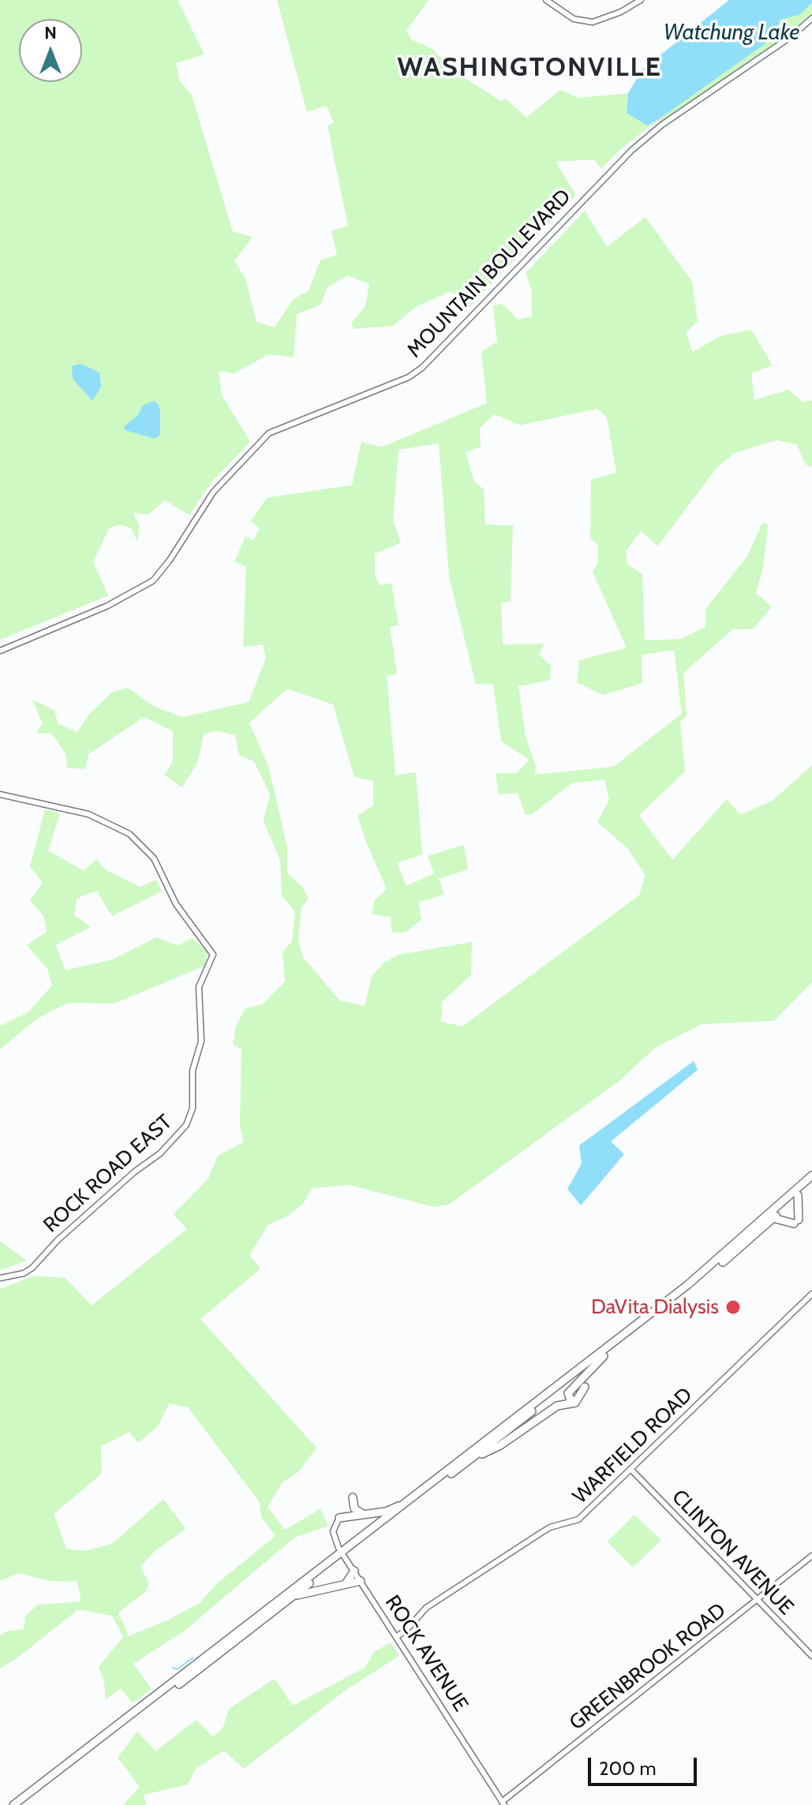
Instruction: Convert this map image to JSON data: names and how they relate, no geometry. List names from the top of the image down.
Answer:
{
  "streets": {
    "street": [
      "MOUNTAIN BOULEVARD",
      "ROCK ROAD EAST",
      "WARFIELD ROAD",
      "CLINTON AVENUE",
      "ROCK AVENUE",
      "GREENBROOK ROAD"
    ]
  },
  "crossings": [
    ["WARFIELD ROAD", "CLINTON AVENUE"],
    ["WARFIELD ROAD", "ROCK AVENUE"],
    ["CLINTON AVENUE", "GREENBROOK ROAD"],
    ["ROCK AVENUE", "GREENBROOK ROAD"]
  ],
  "districts": ["WASHINGTONVILLE"],
  "water": ["Watchung Lake"],
  "places": ["DaVita Dialysis"],
  "scale_bar": "200 m",
  "north": "top"
}
